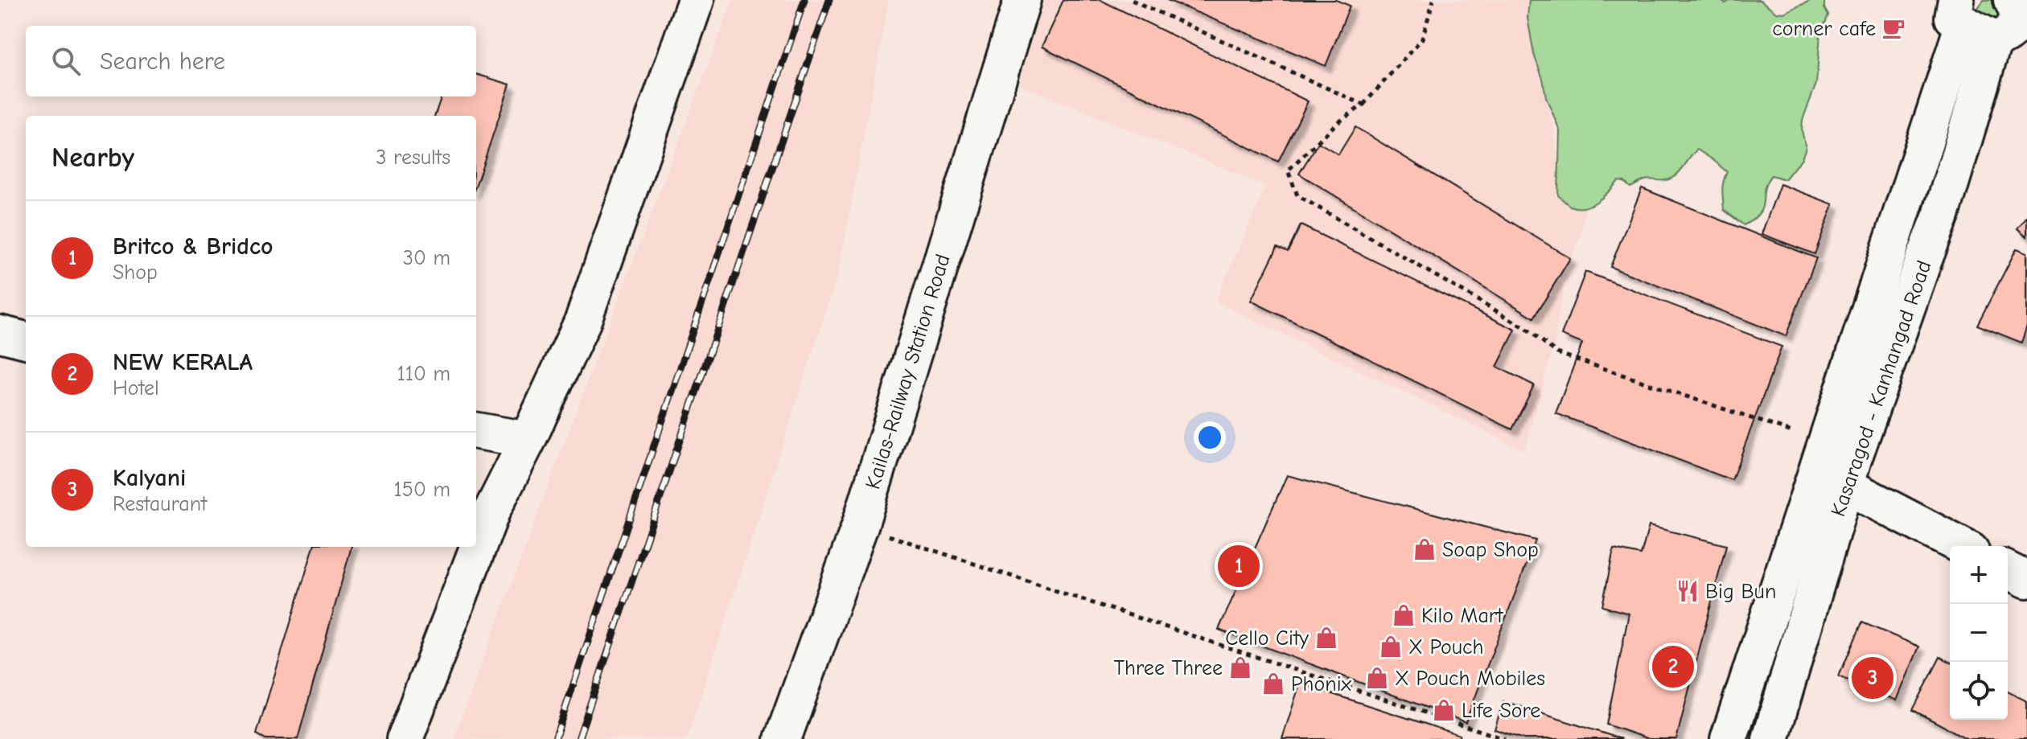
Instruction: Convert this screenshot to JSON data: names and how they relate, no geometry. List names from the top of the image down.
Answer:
{
  "streets": {
    "street": ["Kailas-Railway Station Road", "Kasaragod - Kanhangad Road"]
  },
  "places": {
    "cafe": ["corner cafe"],
    "shop": [
      "Soap Shop",
      "Kilo Mart",
      "Cello City",
      "X Pouch",
      "Three Three",
      "X Pouch Mobiles",
      "Phonix",
      "Life Sore"
    ],
    "restaurant": ["Big Bun"]
  },
  "page": {
    "search": "Search here",
    "heading": ["Nearby", "3 results"],
    "list": [
      {
        "mark": "1",
        "name": "Britco & Bridco",
        "note": "Shop",
        "value": "30 m"
      },
      {
        "mark": "2",
        "name": "NEW KERALA",
        "note": "Hotel",
        "value": "110 m"
      },
      {
        "mark": "3",
        "name": "Kalyani",
        "note": "Restaurant",
        "value": "150 m"
      }
    ],
    "pins": ["1", "2", "3"],
    "map_buttons": ["+", "−"]
  }
}
